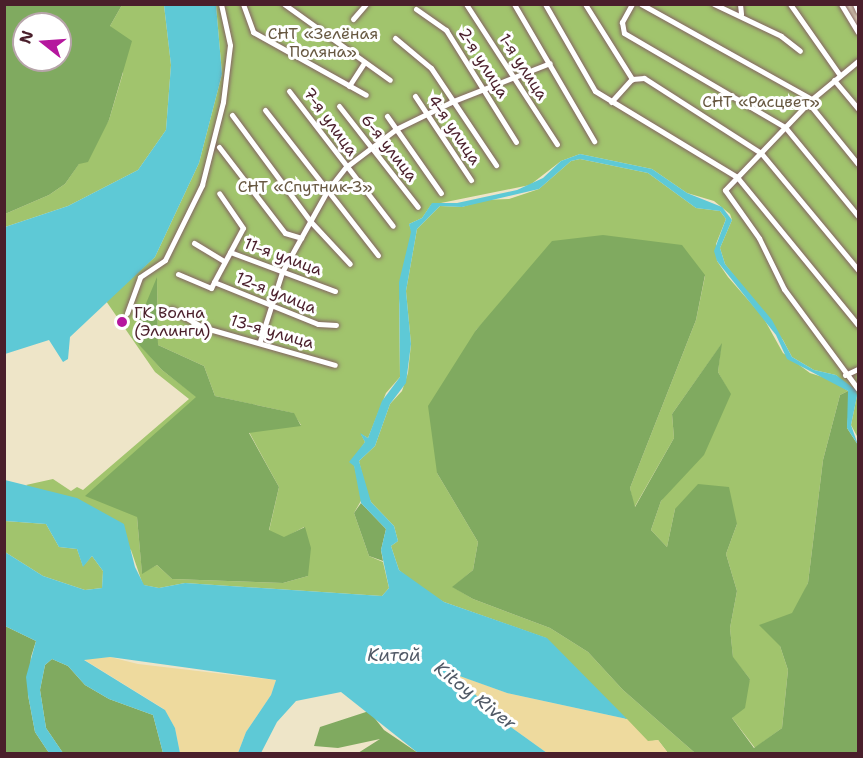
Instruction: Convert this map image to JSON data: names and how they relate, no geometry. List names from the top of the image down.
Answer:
{
  "streets": {
    "street": [
      "2-я улица",
      "1-я улица",
      "7-я улица",
      "4-я улица",
      "6-я улица",
      "11-я улица",
      "12-я улица",
      "13-я улица"
    ]
  },
  "water": ["Китой", "Kitoy River"],
  "parks": ["СНТ «Зелёная Поляна»", "СНТ «Расцвет»", "СНТ «Спутник-3»"],
  "places": ["ГК Волна (Эллинги)"],
  "north": "left"
}
